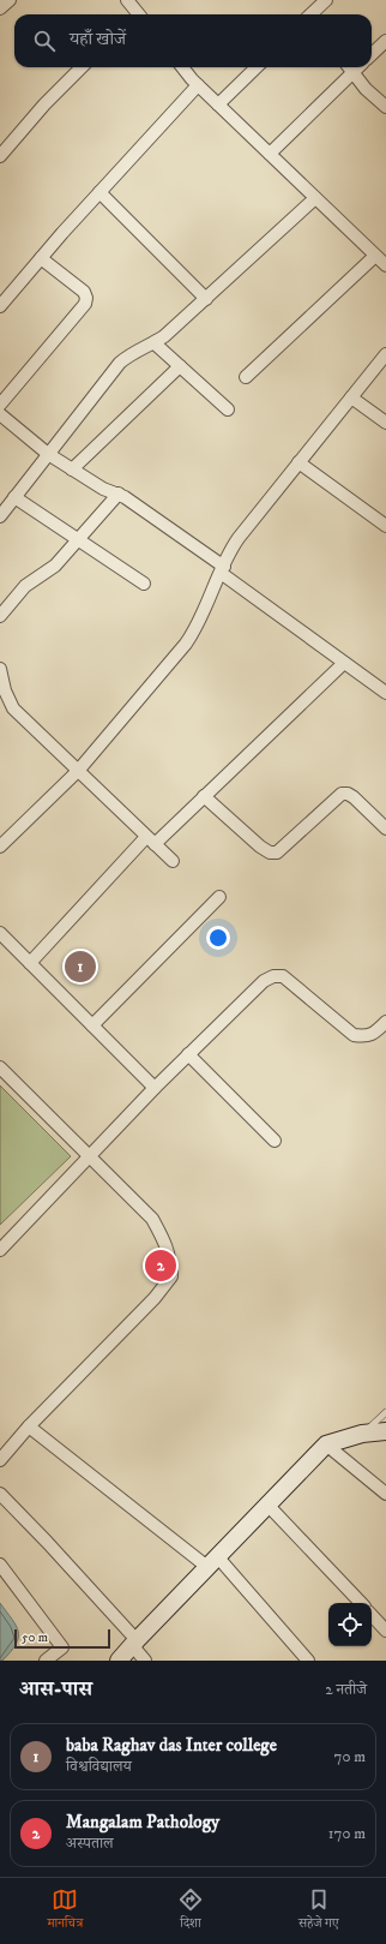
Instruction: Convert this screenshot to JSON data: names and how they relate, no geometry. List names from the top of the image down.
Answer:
{
  "scale_bar": "50 m",
  "page": {
    "search": "यहाँ खोजें",
    "pins": ["1", "2"],
    "scale": "50 m",
    "heading": ["आस-पास", "2 नतीजे"],
    "list": [
      {
        "mark": "1",
        "name": "baba Raghav das Inter college",
        "note": "विश्वविद्यालय",
        "value": "70 m"
      },
      {
        "mark": "2",
        "name": "Mangalam Pathology",
        "note": "अस्पताल",
        "value": "170 m"
      }
    ],
    "nav": ["मानचित्र", "दिशा", "सहेजे गए"]
  }
}
